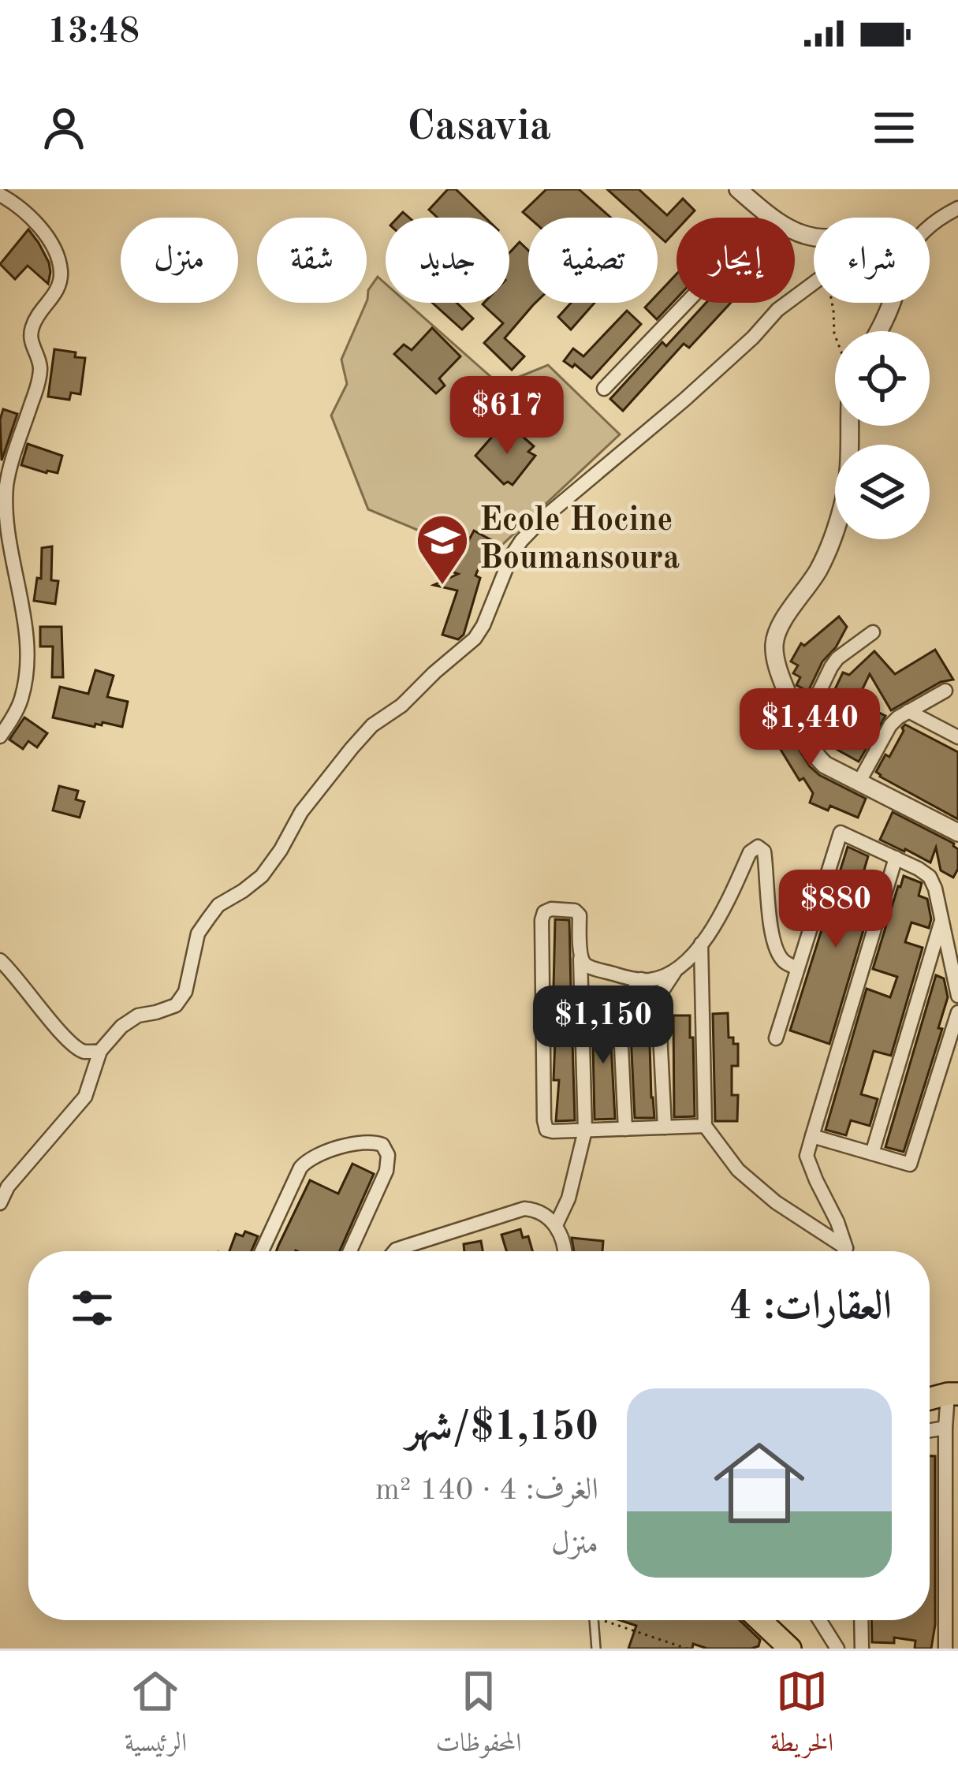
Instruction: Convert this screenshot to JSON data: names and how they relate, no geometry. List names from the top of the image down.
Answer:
{
  "places": {
    "school or university": ["Ecole Hocine Boumansoura"]
  },
  "page": {
    "status": "13:48",
    "header": "Casavia",
    "chip": [
      "شراء",
      "إيجار",
      "تصفية",
      "جديد",
      "شقة",
      "منزل"
    ],
    "price": [
      "$617",
      "$1,440",
      "$880",
      "$1,150"
    ],
    "heading": "العقارات: 4",
    "list": [
      {
        "name": "$1,150/شهر",
        "note": "الغرف: 4 · 140 m² · منزل"
      }
    ],
    "tabs": ["الخريطة", "المحفوظات", "الرئيسية"]
  }
}
